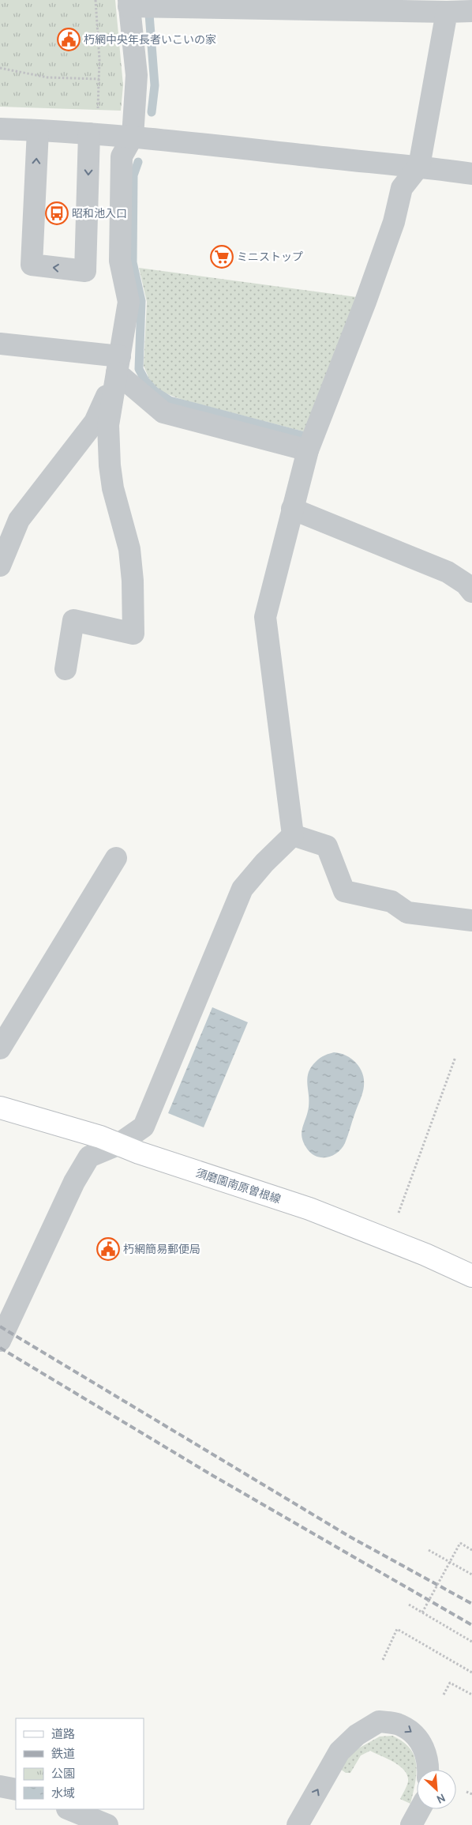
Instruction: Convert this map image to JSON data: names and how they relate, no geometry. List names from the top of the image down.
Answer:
{
  "streets": {
    "main road": ["須磨園南原曽根線"]
  },
  "places": {
    "public building": ["朽網中央年長者いこいの家", "朽網簡易郵便局"],
    "bus stop": ["昭和池入口"],
    "supermarket": ["ミニストップ"]
  },
  "legend": [
    "道路",
    "鉄道",
    "公園",
    "水域"
  ],
  "north": "bottom right"
}
